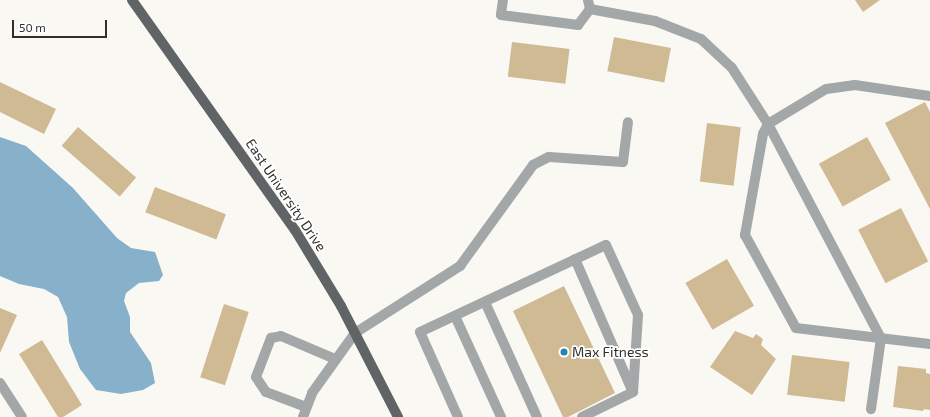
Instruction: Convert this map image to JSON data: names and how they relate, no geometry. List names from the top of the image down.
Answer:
{
  "streets": {
    "main road": ["East University Drive"]
  },
  "places": ["Max Fitness"],
  "scale_bar": "50 m"
}
